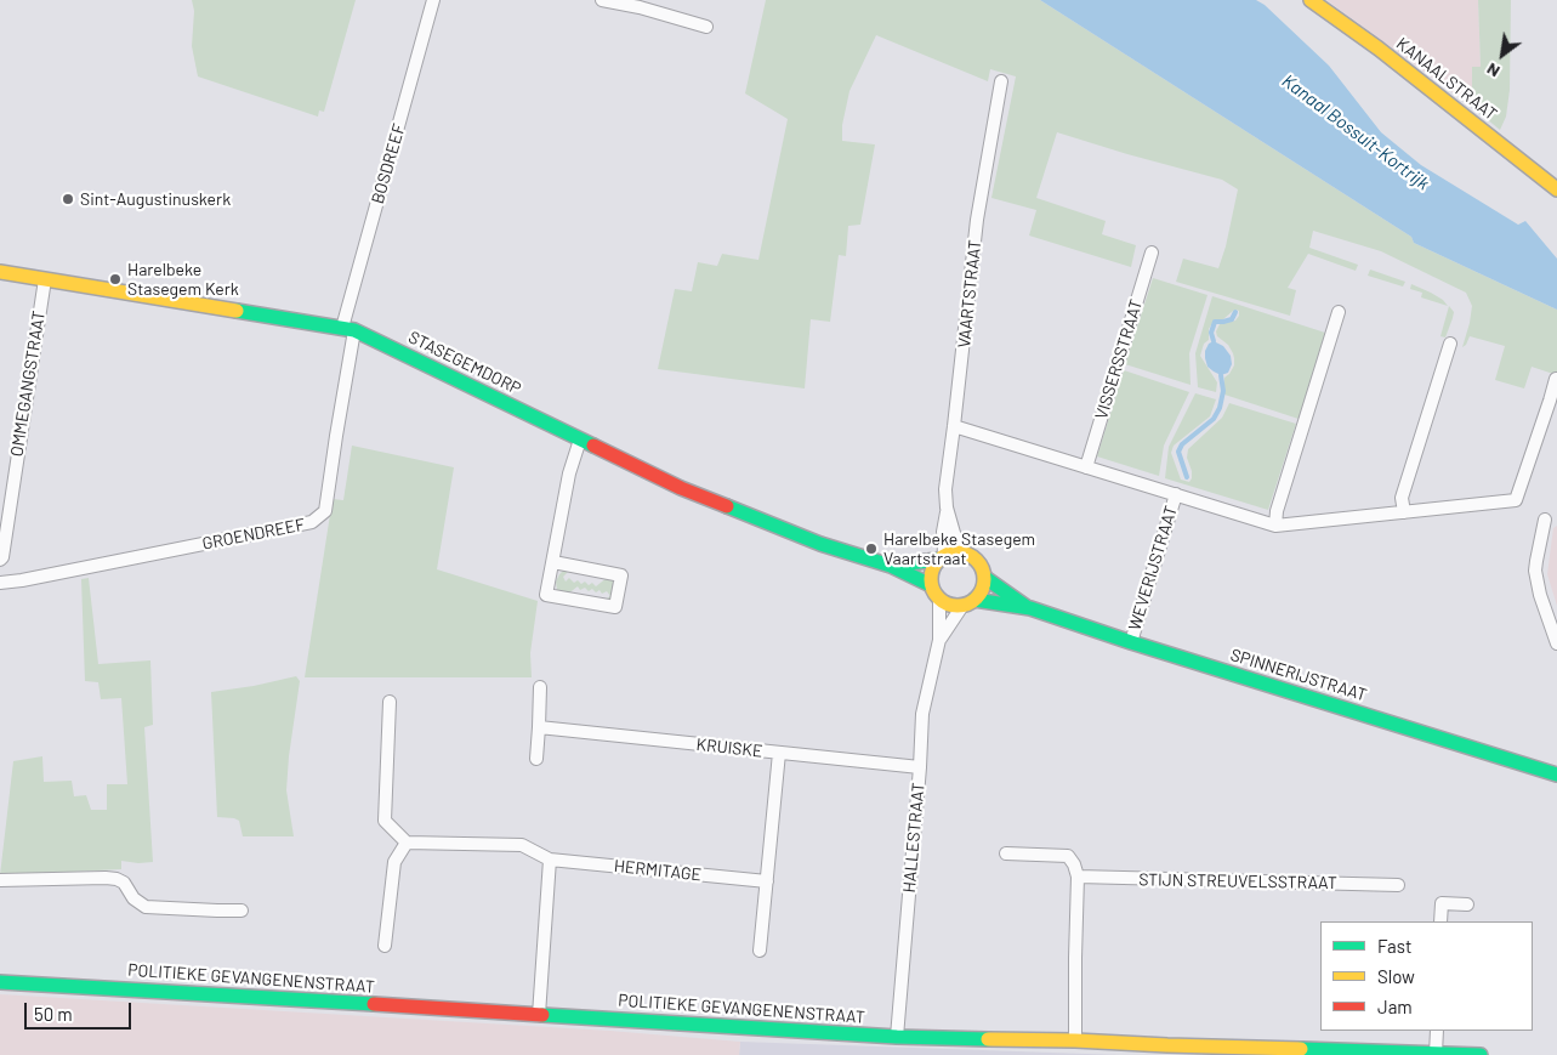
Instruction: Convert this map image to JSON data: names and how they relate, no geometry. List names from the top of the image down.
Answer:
{
  "streets": {
    "street": [
      "KANAALSTRAAT",
      "BOSDREEF",
      "VAARTSTRAAT",
      "VISSERSSTRAAT",
      "STASEGEMDORP",
      "OMMEGANGSTRAAT",
      "GROENDREEF",
      "WEVERIJSTRAAT",
      "SPINNERIJSTRAAT",
      "KRUISKE",
      "HALLESTRAAT",
      "HERMITAGE",
      "STIJN STREUVELSSTRAAT",
      "POLITIEKE GEVANGENENSTRAAT"
    ]
  },
  "crossings": [
    ["BOSDREEF", "STASEGEMDORP"],
    ["BOSDREEF", "GROENDREEF"],
    ["VAARTSTRAAT", "STASEGEMDORP"],
    ["VAARTSTRAAT", "SPINNERIJSTRAAT"],
    ["VAARTSTRAAT", "HALLESTRAAT"],
    ["STASEGEMDORP", "OMMEGANGSTRAAT"],
    ["STASEGEMDORP", "GROENDREEF"],
    ["STASEGEMDORP", "SPINNERIJSTRAAT"],
    ["STASEGEMDORP", "HALLESTRAAT"],
    ["WEVERIJSTRAAT", "SPINNERIJSTRAAT"],
    ["SPINNERIJSTRAAT", "HALLESTRAAT"],
    ["KRUISKE", "HALLESTRAAT"],
    ["HALLESTRAAT", "POLITIEKE GEVANGENENSTRAAT"]
  ],
  "water": ["Kanaal Bossuit-Kortrijk"],
  "places": ["Sint-Augustinuskerk", "Harelbeke Stasegem Kerk", "Harelbeke Stasegem Vaartstraat"],
  "legend": ["Fast", "Slow", "Jam"],
  "scale_bar": "50 m",
  "north": "bottom left"
}
